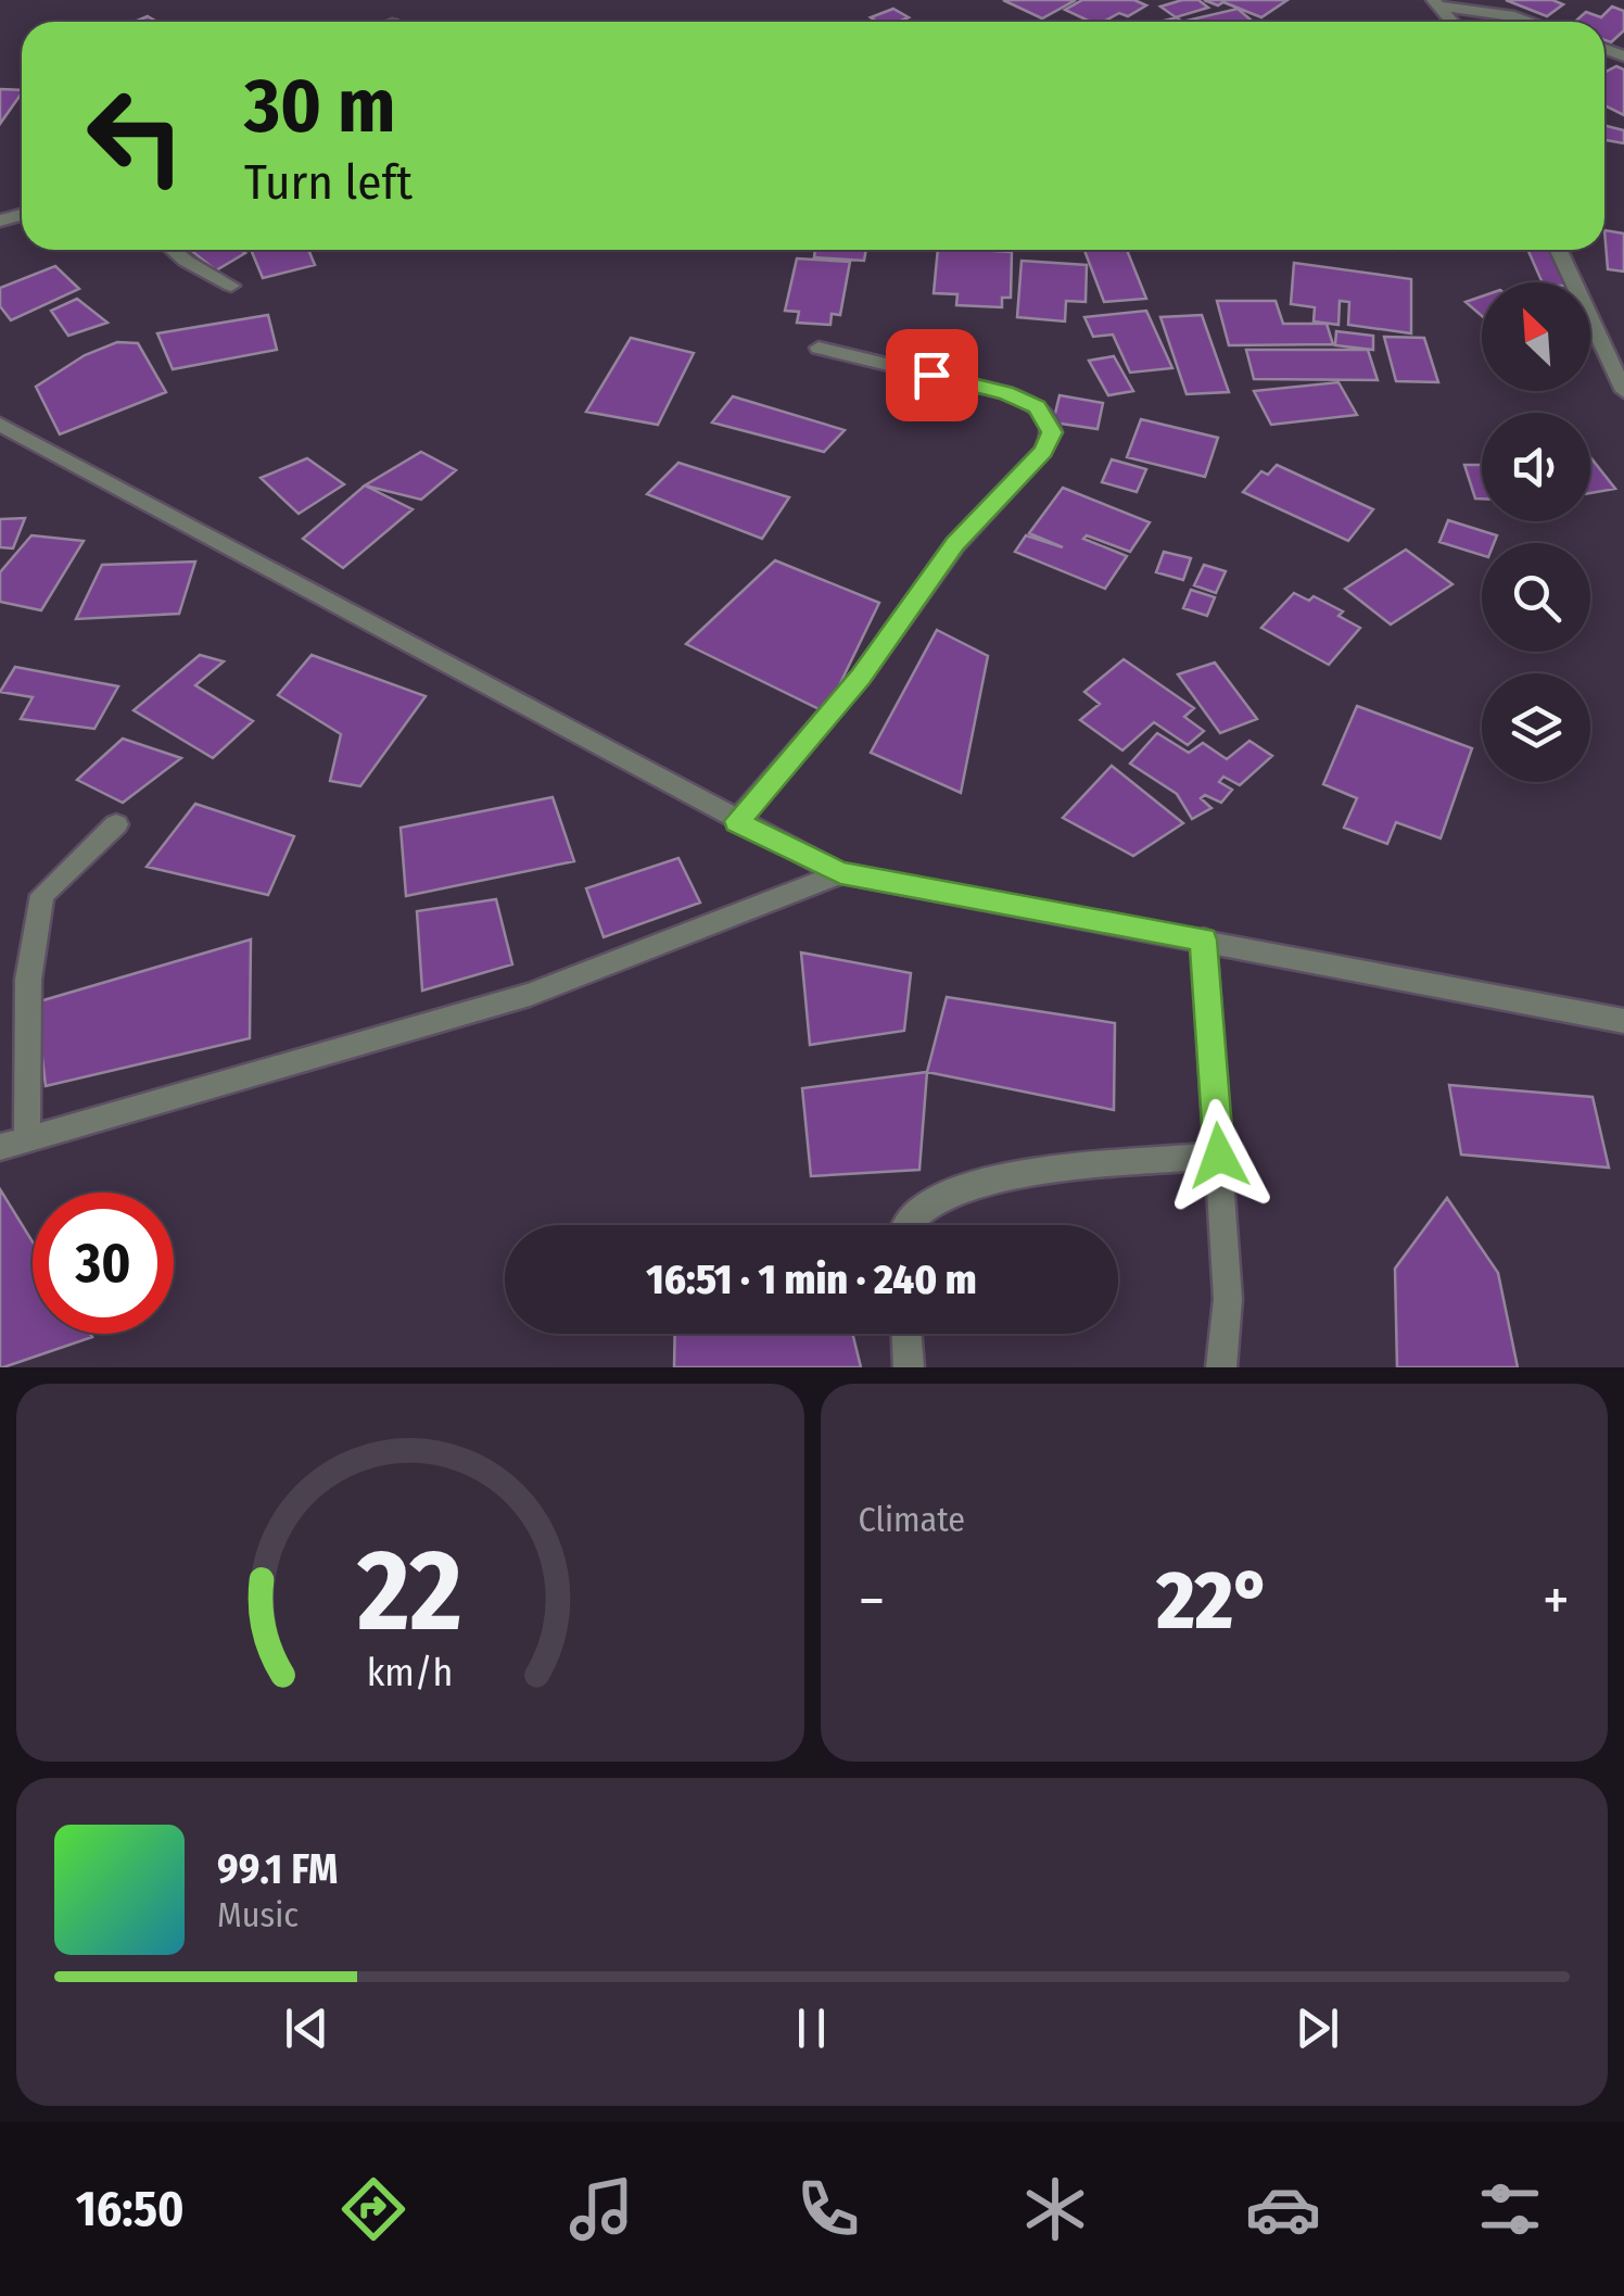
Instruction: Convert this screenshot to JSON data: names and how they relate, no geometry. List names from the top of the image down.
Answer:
{
  "north": "top left",
  "page": {
    "turn": ["30 m", "Turn left"],
    "limit": "30",
    "trip": "16:51 · 1 min · 240 m",
    "tile": "Climate",
    "heat": ["−", "22°", "+"],
    "song": ["99.1 FM", "Music"],
    "tabs": "16:50",
    "gauge": ["22", "km/h"]
  }
}
